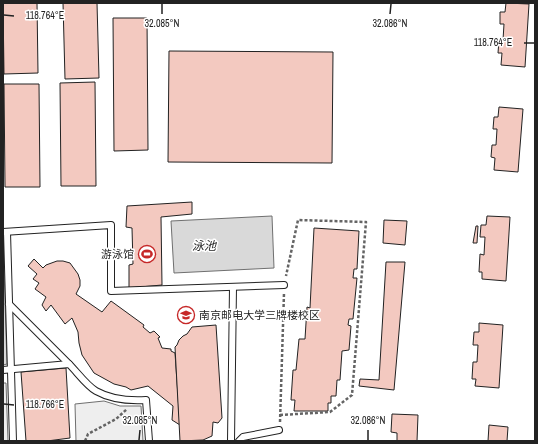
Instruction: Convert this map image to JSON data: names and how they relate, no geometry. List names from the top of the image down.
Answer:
{
  "water": ["泳池"],
  "places": {
    "sports": ["游泳馆"],
    "school or university": ["南京邮电大学三牌楼校区"]
  },
  "coordinates": [
    "118.764°E",
    "32.085°N",
    "32.086°N",
    "118.766°E"
  ]
}
